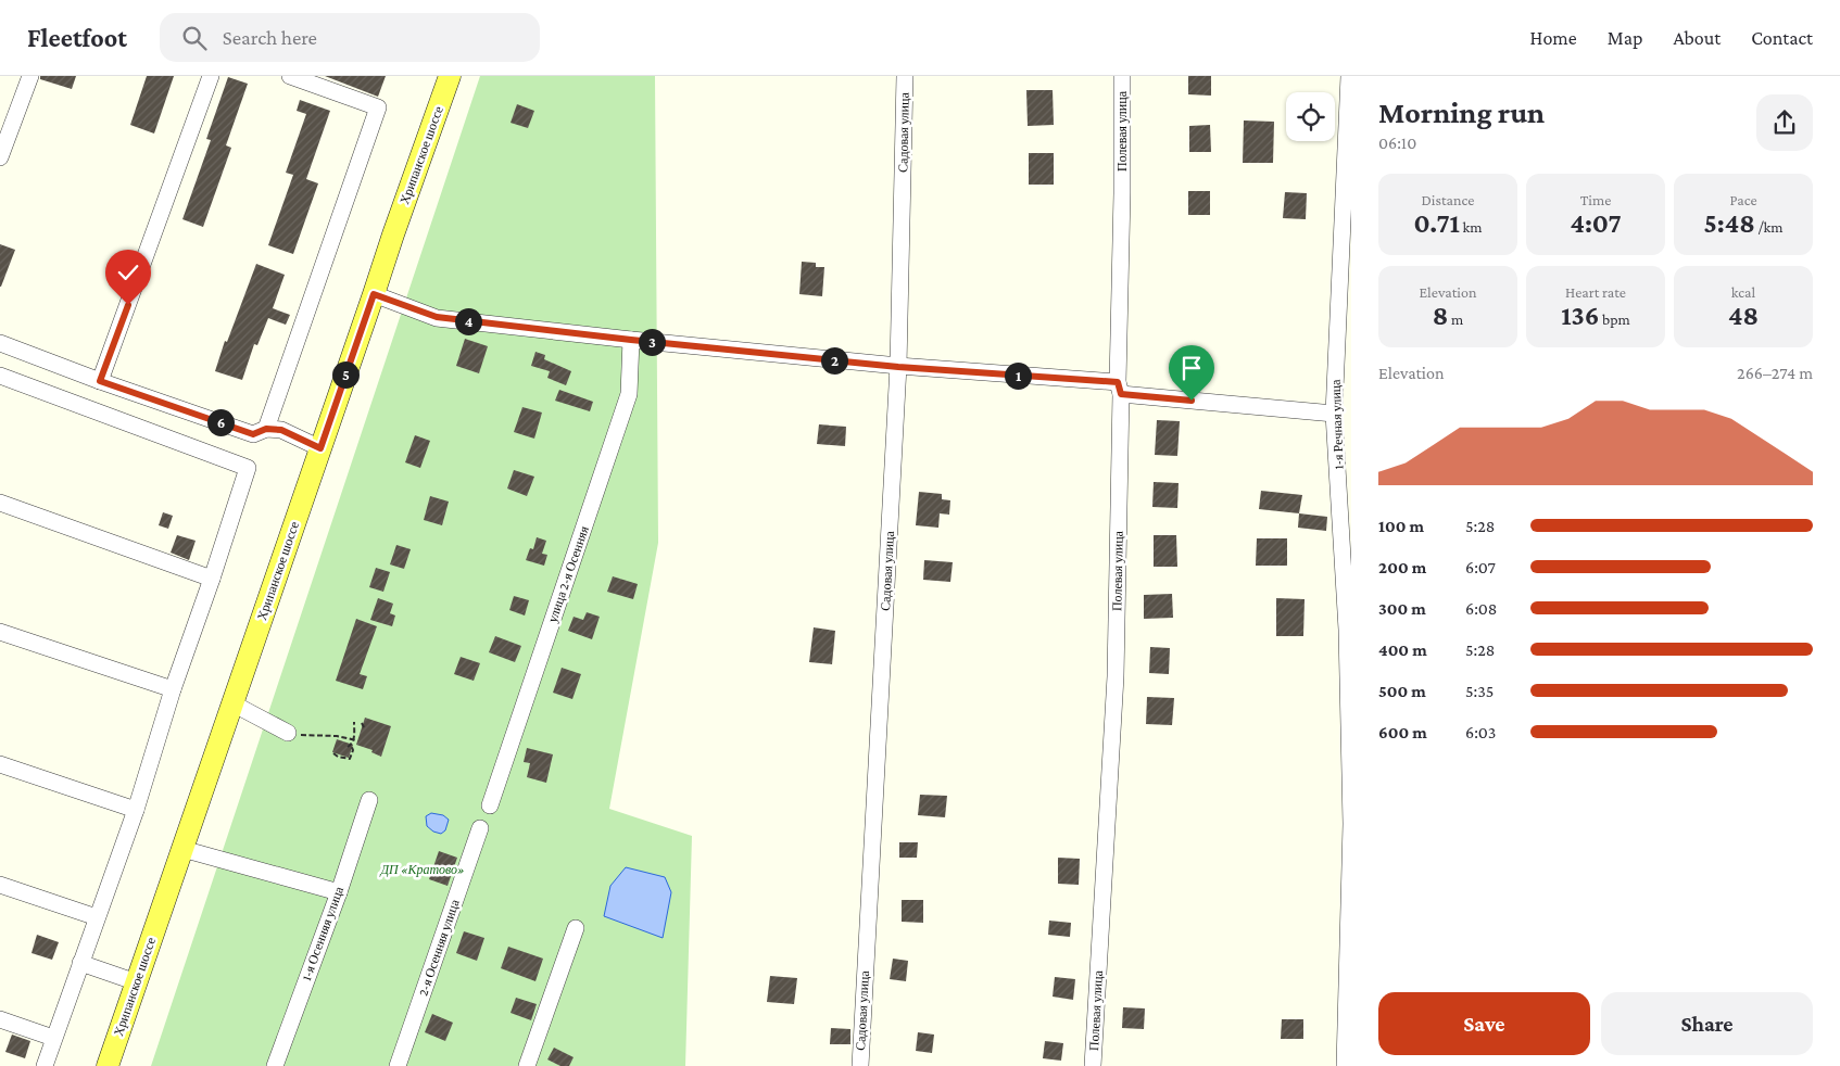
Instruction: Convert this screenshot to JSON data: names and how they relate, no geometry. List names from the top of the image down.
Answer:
{
  "streets": {
    "main road": ["Хрипанское шоссе"],
    "street": [
      "Полевая улица",
      "Садовая улица",
      "1-я Речная улица",
      "улица 2-я Осенняя",
      "1-я Осенняя улица",
      "2-я Осенняя улица"
    ]
  },
  "parks": ["ДП «Кратово»"],
  "page": {
    "header": "Fleetfoot",
    "search": "Search here",
    "nav": [
      "Home",
      "Map",
      "About",
      "Contact"
    ],
    "heading": ["Morning run", "06:10"],
    "stats": [
      ["Distance", "0.71 km"],
      ["Time", "4:07"],
      ["Pace", "5:48 /km"],
      ["Elevation", "8 m"],
      ["Heart rate", "136 bpm"],
      ["kcal", "48"]
    ],
    "pins": [
      "4",
      "3",
      "2",
      "5",
      "1",
      "6"
    ],
    "chart": ["Elevation", "266–274 m"],
    "list": [
      {
        "name": "100 m",
        "note": "5:28"
      },
      {
        "name": "200 m",
        "note": "6:07"
      },
      {
        "name": "300 m",
        "note": "6:08"
      },
      {
        "name": "400 m",
        "note": "5:28"
      },
      {
        "name": "500 m",
        "note": "5:35"
      },
      {
        "name": "600 m",
        "note": "6:03"
      }
    ],
    "buttons": ["Save", "Share"]
  }
}
